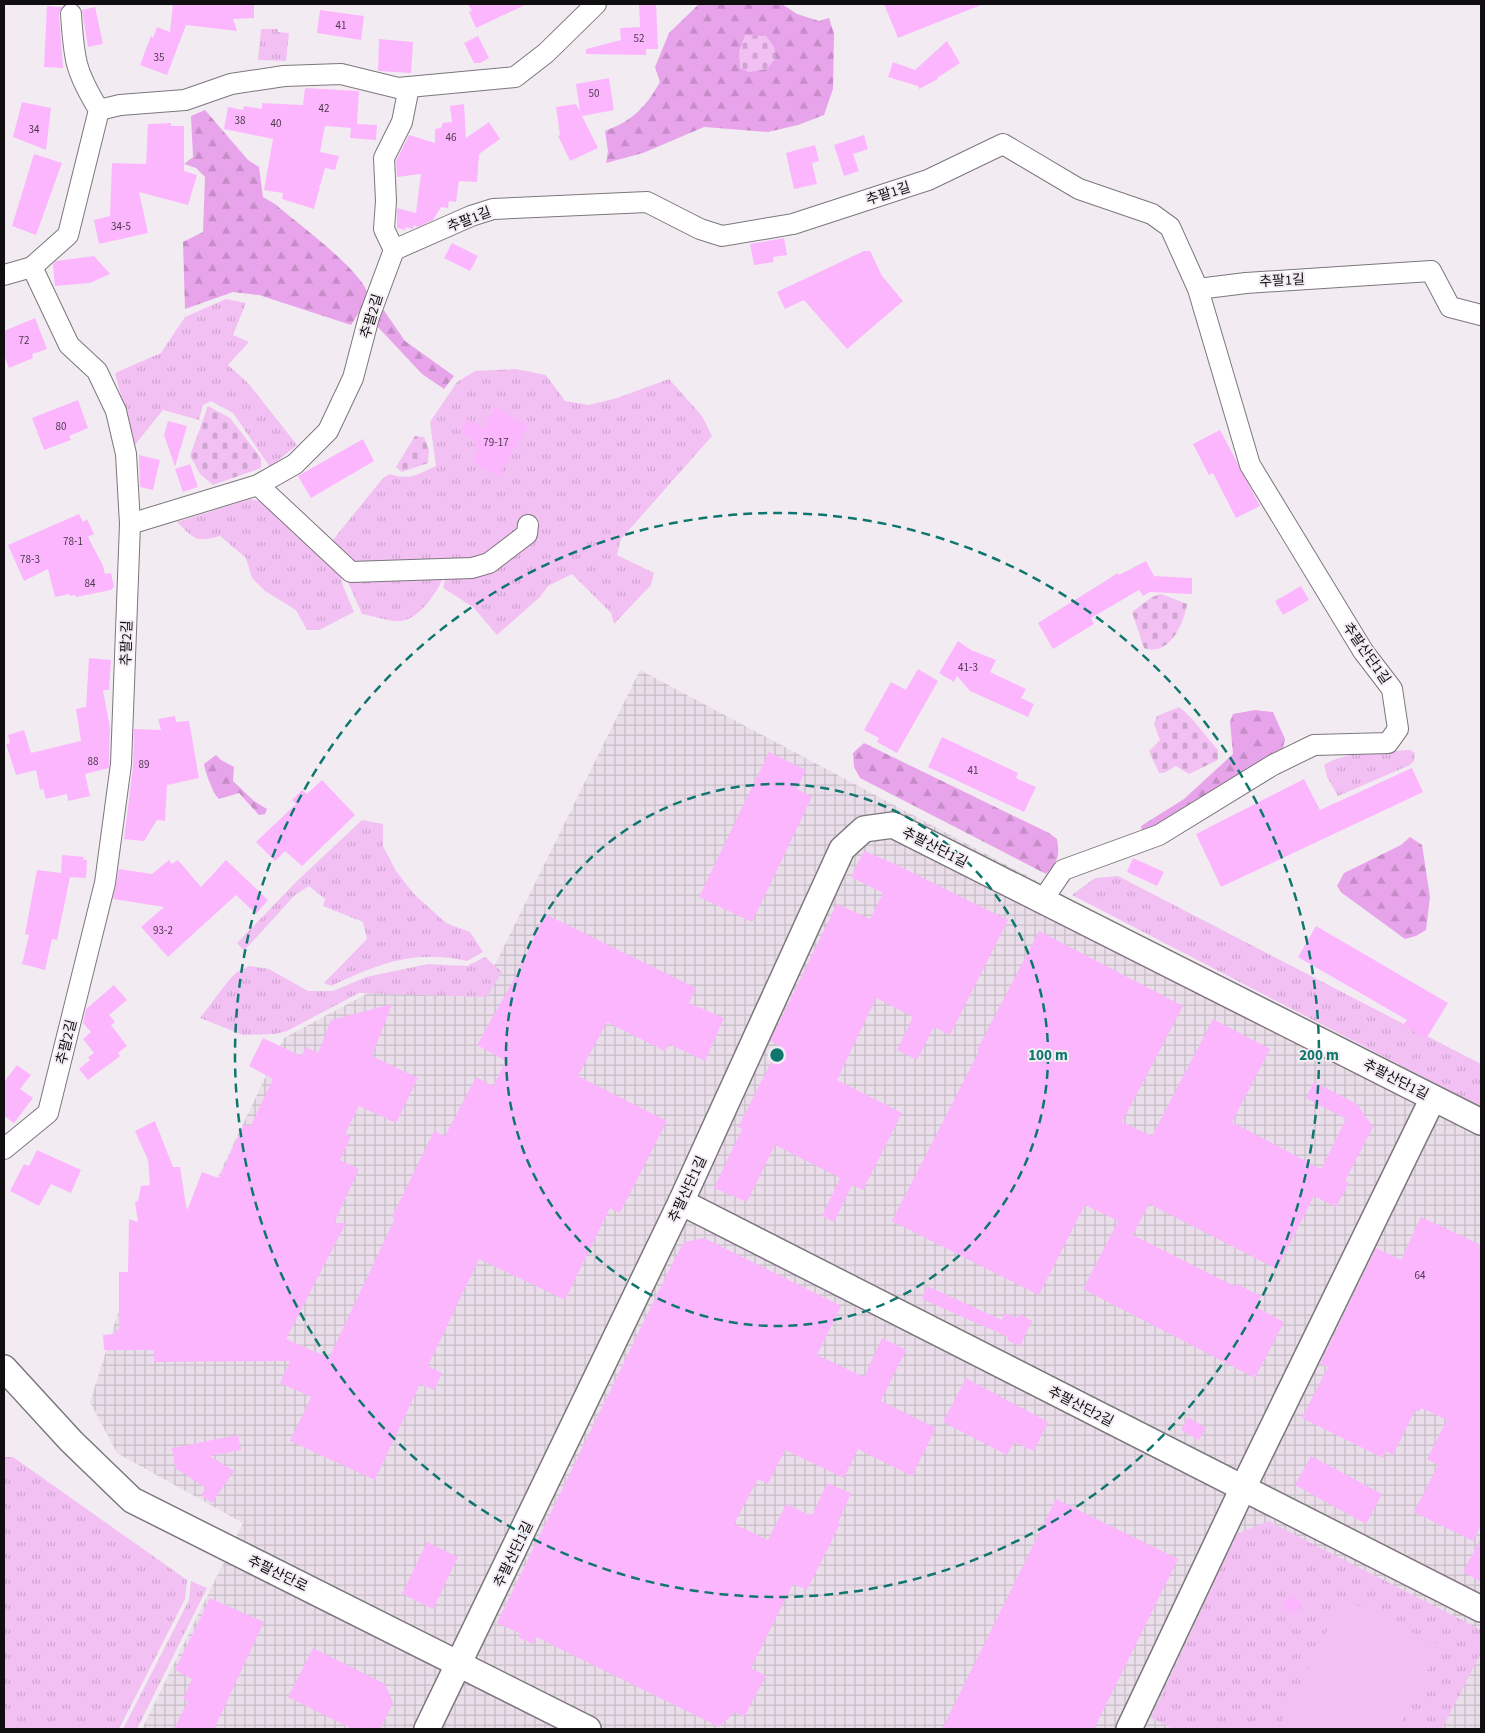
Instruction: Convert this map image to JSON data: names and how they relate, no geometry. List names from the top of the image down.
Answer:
{
  "streets": {
    "street": [
      "추팔1길",
      "추팔2길",
      "추팔산단1길",
      "추팔산단2길",
      "추팔산단로"
    ]
  },
  "crossings": [
    ["추팔1길", "추팔2길"],
    ["추팔1길", "추팔산단1길"],
    ["추팔산단1길", "추팔산단2길"],
    ["추팔산단1길", "추팔산단로"]
  ],
  "house_numbers": [
    "41",
    "52",
    "35",
    "50",
    "42",
    "38",
    "40",
    "34",
    "46",
    "34-5",
    "72",
    "80",
    "79-17",
    "78-1",
    "78-3",
    "84",
    "41-3",
    "88",
    "89",
    "41",
    "93-2",
    "64"
  ],
  "rings": ["100 m", "200 m"]
}
